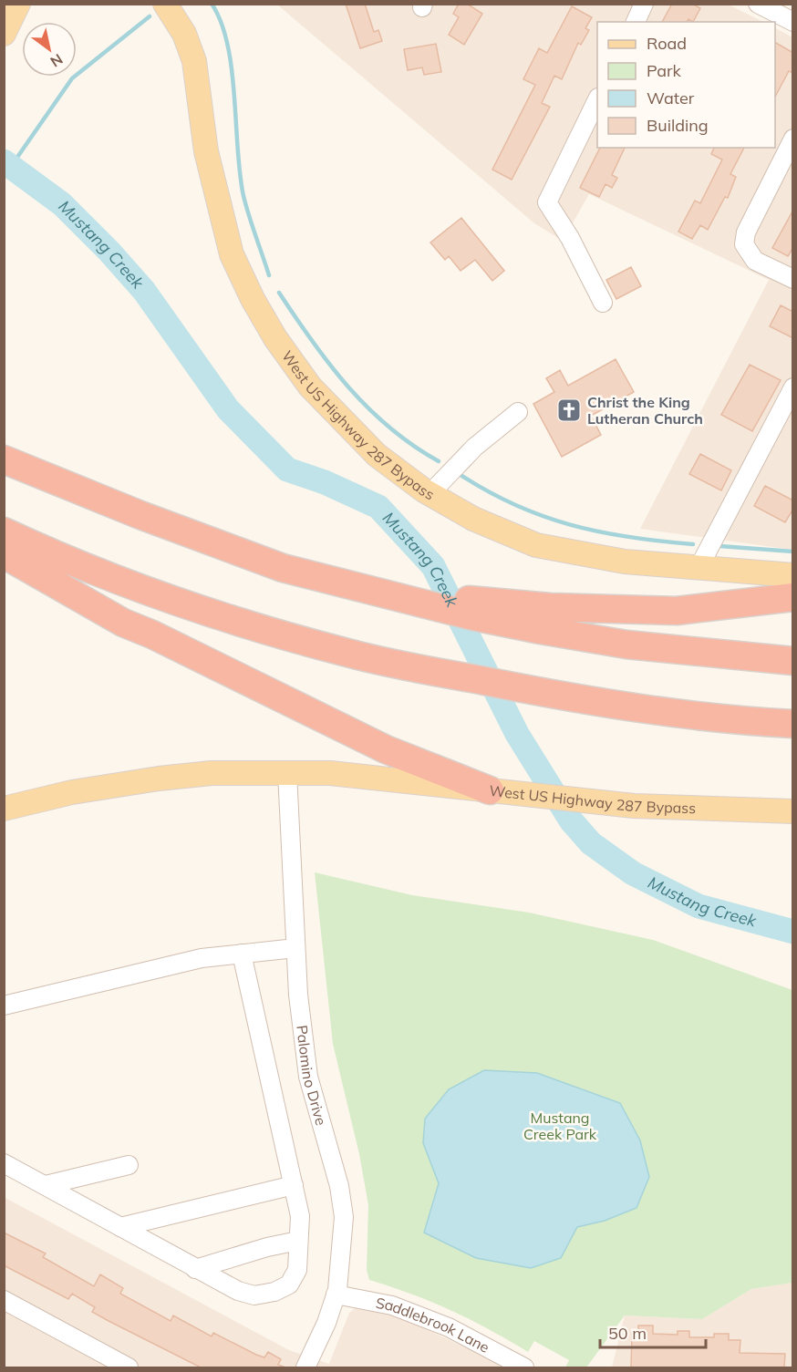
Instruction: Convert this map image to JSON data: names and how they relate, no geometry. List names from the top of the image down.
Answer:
{
  "streets": {
    "main road": ["West US Highway 287 Bypass"],
    "street": ["Palomino Drive", "Saddlebrook Lane"]
  },
  "crossings": [
    ["West US Highway 287 Bypass", "Palomino Drive"],
    ["Palomino Drive", "Saddlebrook Lane"]
  ],
  "water": ["Mustang Creek"],
  "parks": ["Mustang Creek Park"],
  "places": {
    "church": ["Christ the King Lutheran Church"]
  },
  "legend": [
    "Road",
    "Park",
    "Water",
    "Building"
  ],
  "scale_bar": "50 m",
  "north": "bottom right"
}
